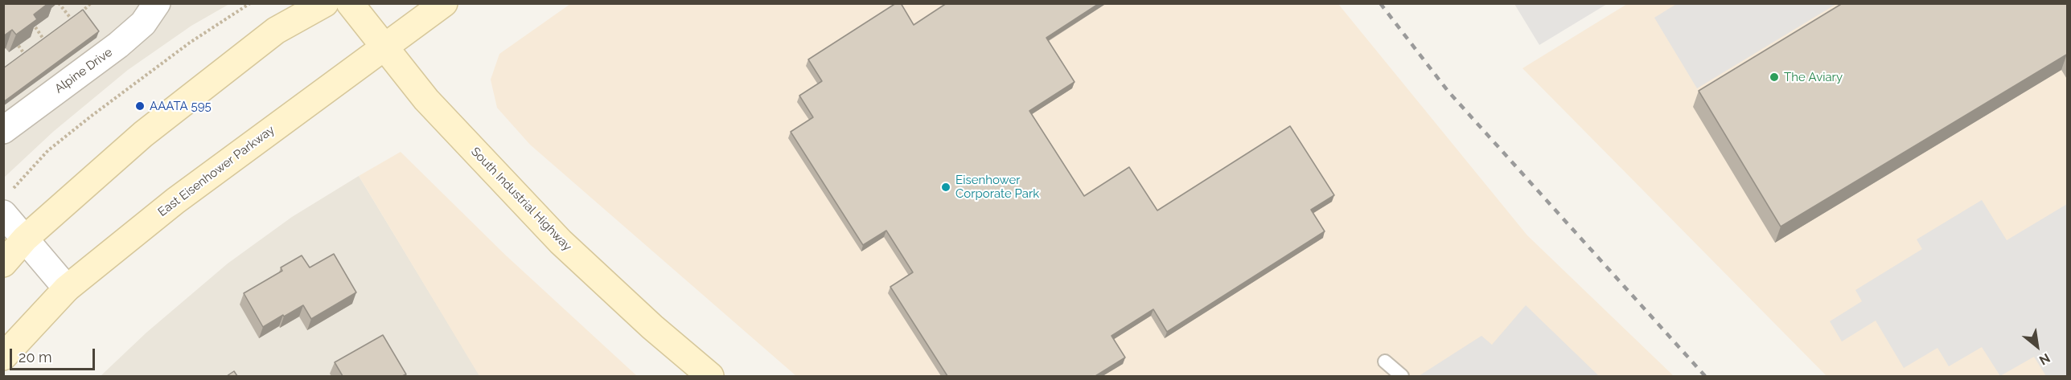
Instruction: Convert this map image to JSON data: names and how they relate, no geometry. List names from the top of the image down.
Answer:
{
  "streets": {
    "main road": ["East Eisenhower Parkway", "South Industrial Highway"],
    "street": ["Alpine Drive"]
  },
  "crossings": [
    ["East Eisenhower Parkway", "South Industrial Highway"]
  ],
  "places": ["The Aviary", "AAATA 595", "Eisenhower Corporate Park"],
  "scale_bar": "20 m",
  "north": "bottom right"
}
